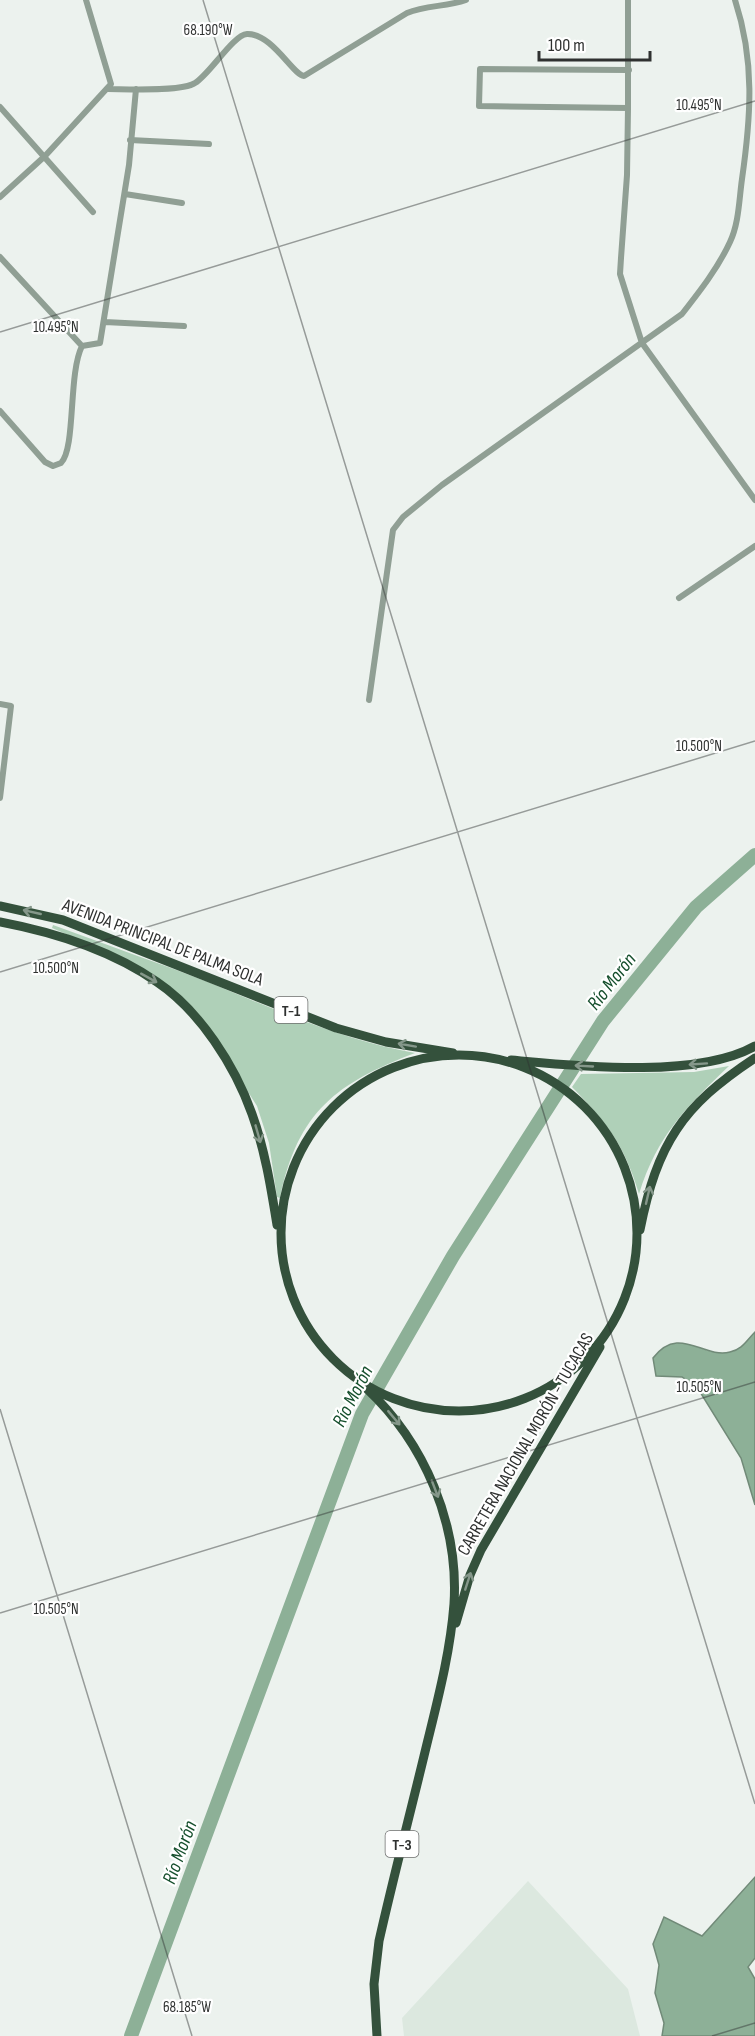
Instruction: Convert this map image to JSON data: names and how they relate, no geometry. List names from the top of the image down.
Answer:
{
  "streets": {
    "highway": [
      "AVENIDA PRINCIPAL DE PALMA SOLA",
      "T-1",
      "CARRETERA NACIONAL MORÓN - TUCACAS",
      "T-3"
    ]
  },
  "crossings": [
    ["AVENIDA PRINCIPAL DE PALMA SOLA", "T-1"],
    ["T-1", "CARRETERA NACIONAL MORÓN - TUCACAS"]
  ],
  "water": ["Río Morón"],
  "scale_bar": "100 m",
  "coordinates": [
    "68.190°W",
    "10.495°N",
    "10.500°N",
    "10.505°N",
    "68.185°W"
  ]
}
